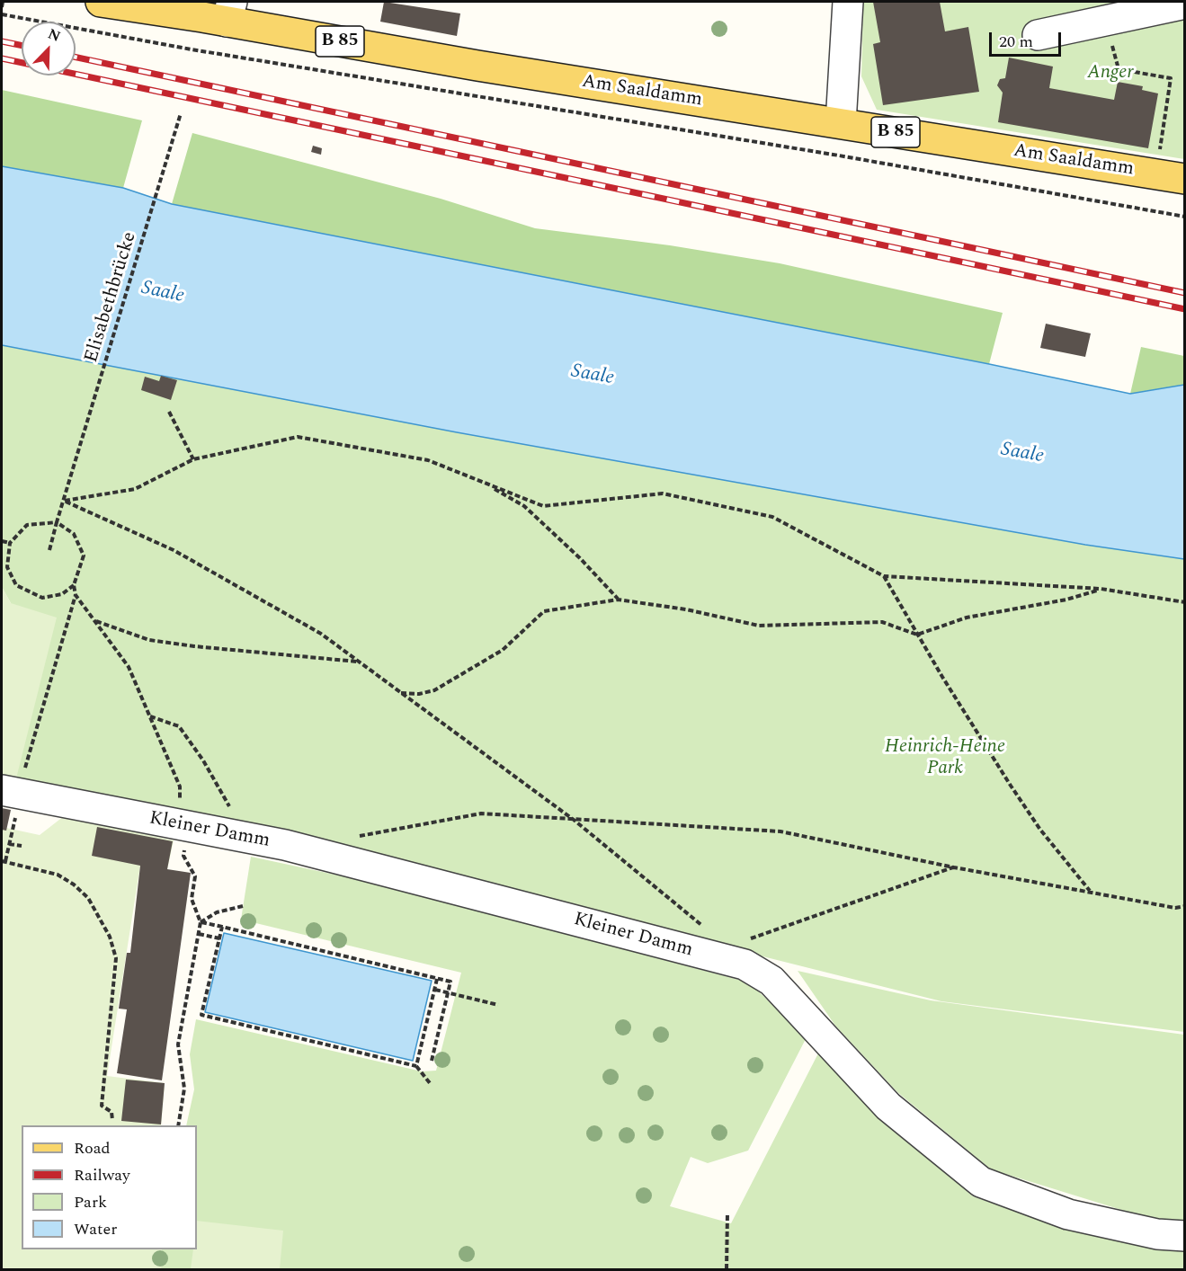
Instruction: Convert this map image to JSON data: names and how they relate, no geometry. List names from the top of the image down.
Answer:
{
  "streets": {
    "main road": ["B 85", "Am Saaldamm"],
    "street": ["Kleiner Damm"],
    "path": ["Elisabethbrücke"]
  },
  "water": ["Saale"],
  "parks": ["Anger", "Heinrich-Heine Park"],
  "legend": [
    "Road",
    "Railway",
    "Park",
    "Water"
  ],
  "scale_bar": "20 m",
  "north": "top right"
}
